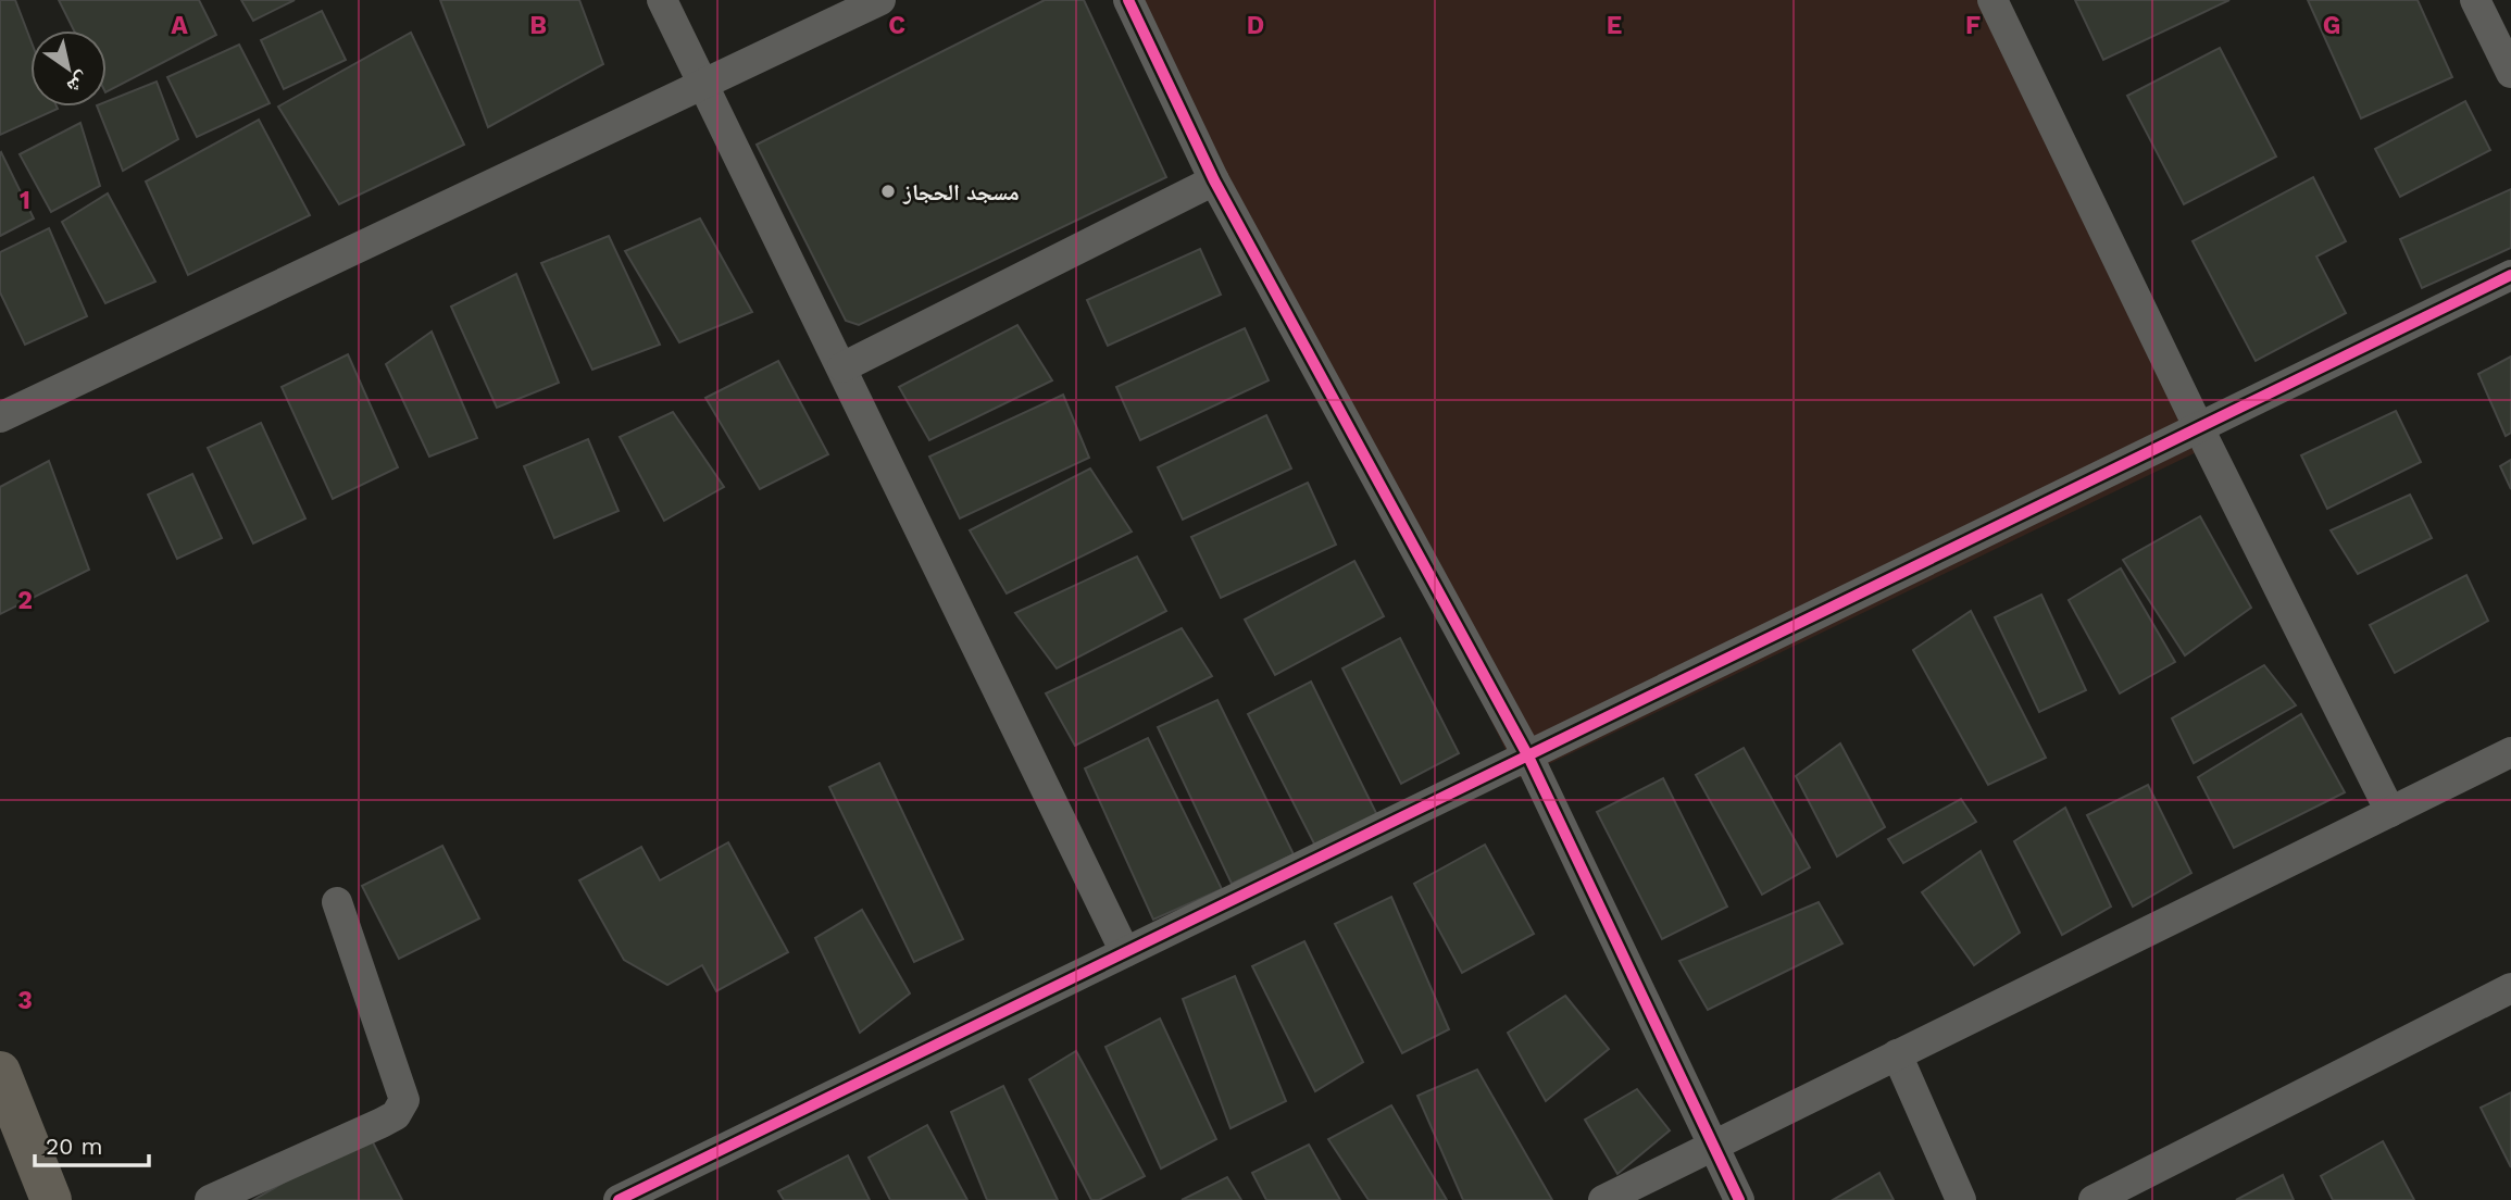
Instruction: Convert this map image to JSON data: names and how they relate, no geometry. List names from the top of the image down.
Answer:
{
  "places": ["مسجد الحجاز"],
  "scale_bar": "20 m",
  "north": "bottom right",
  "grid": {
    "columns": [
      "A",
      "B",
      "C",
      "D",
      "E",
      "F",
      "G"
    ],
    "rows": ["1", "2", "3"]
  }
}
